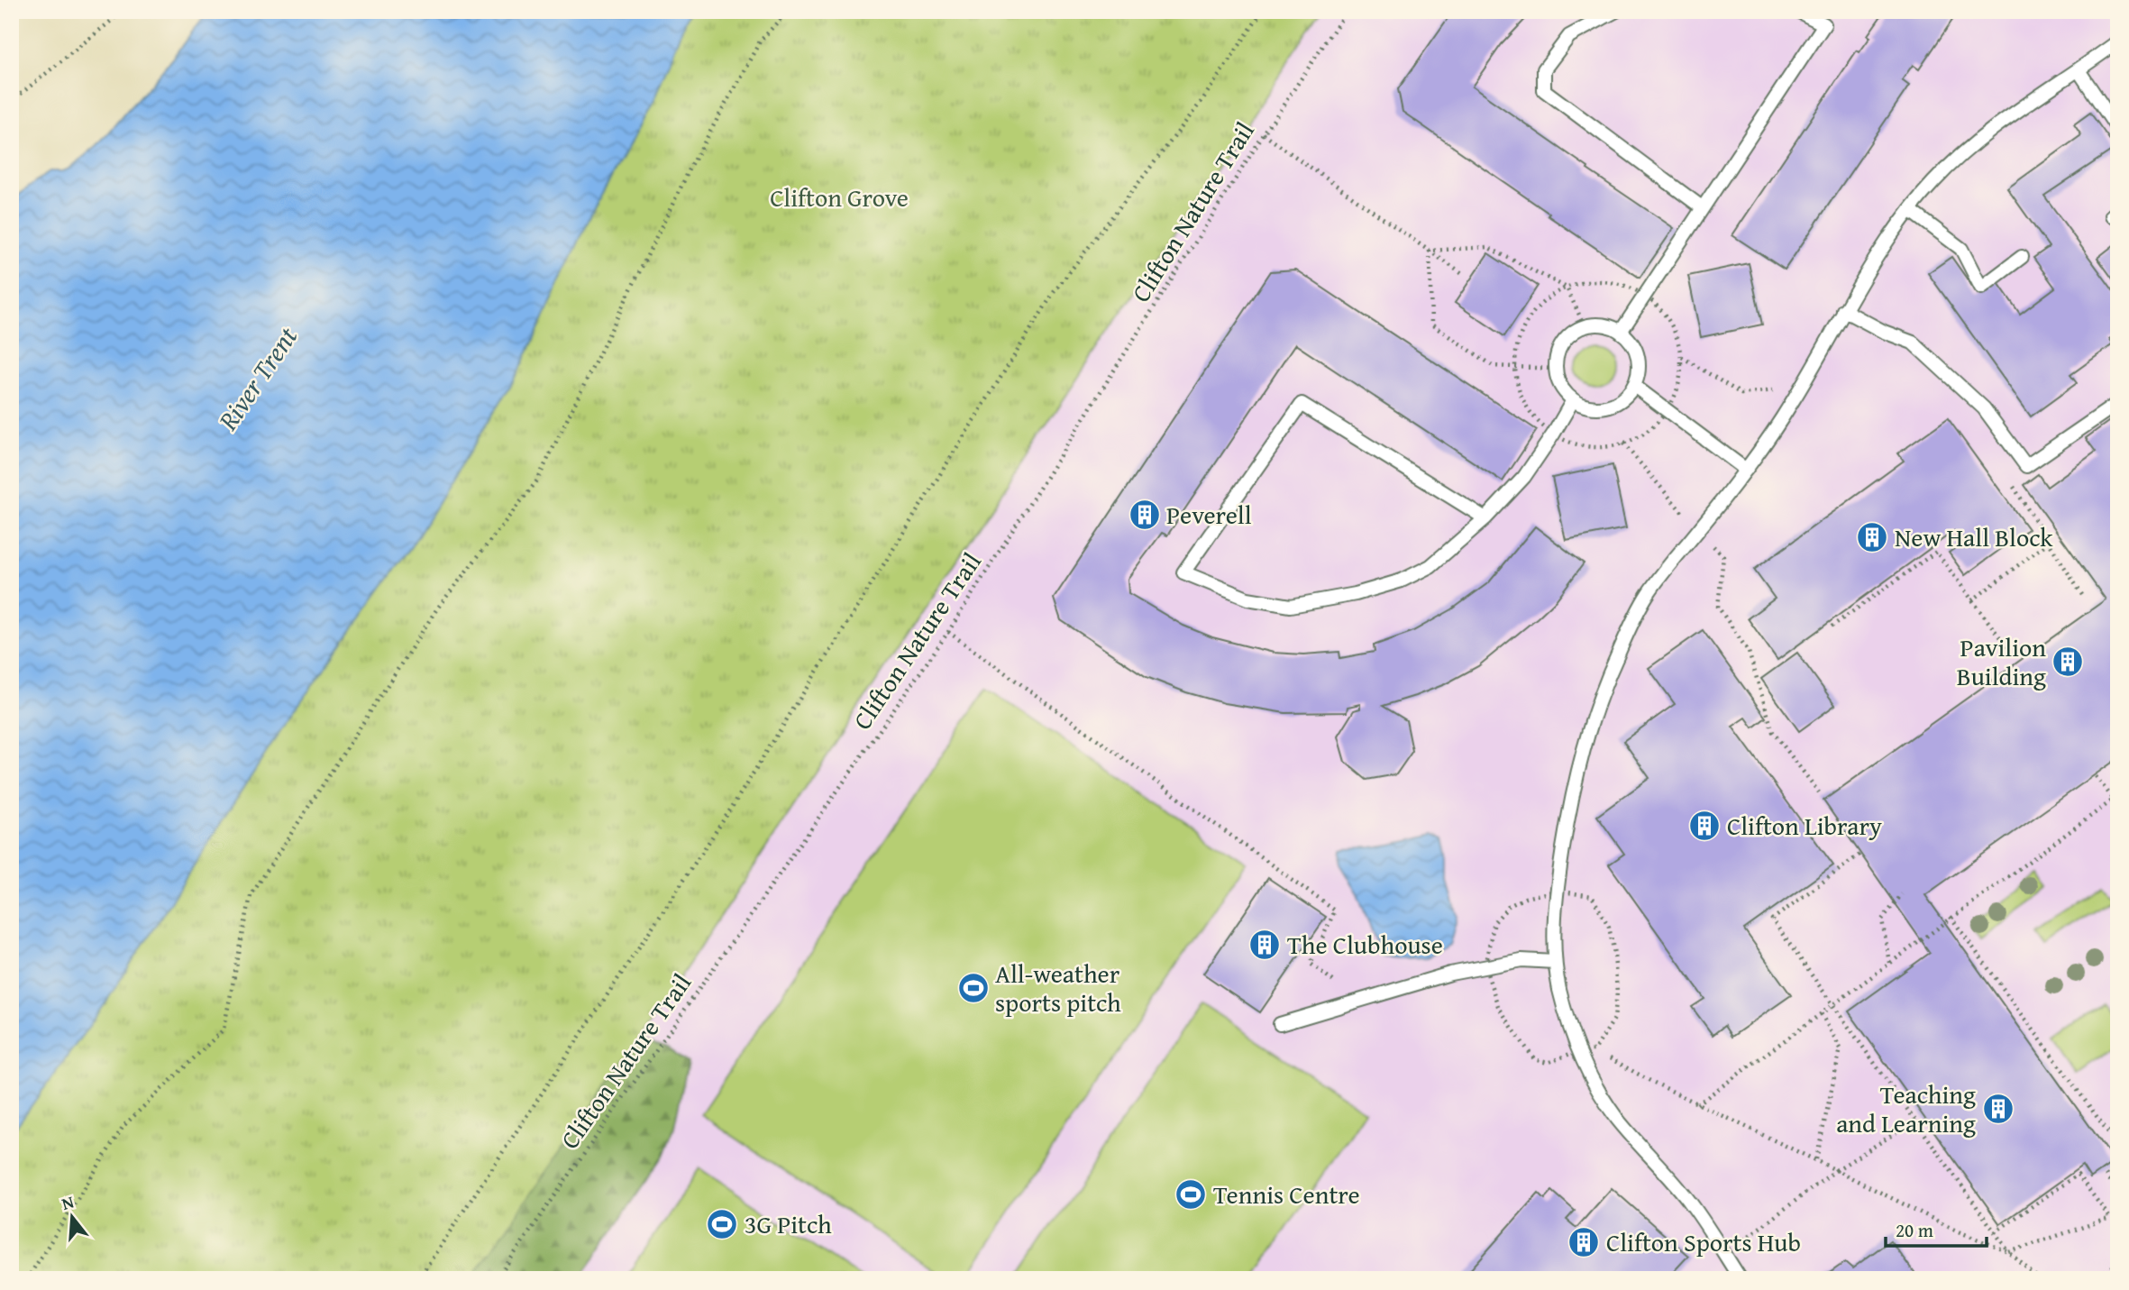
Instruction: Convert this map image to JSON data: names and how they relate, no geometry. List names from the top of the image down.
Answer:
{
  "streets": {
    "path": ["Clifton Nature Trail"]
  },
  "water": ["River Trent"],
  "parks": ["Clifton Grove"],
  "places": {
    "building": [
      "Peverell",
      "New Hall Block",
      "Pavilion Building",
      "Clifton Library",
      "The Clubhouse",
      "Teaching and Learning",
      "Clifton Sports Hub"
    ],
    "sports": ["All-weather sports pitch", "Tennis Centre", "3G Pitch"]
  },
  "scale_bar": "20 m",
  "north": "top"
}
